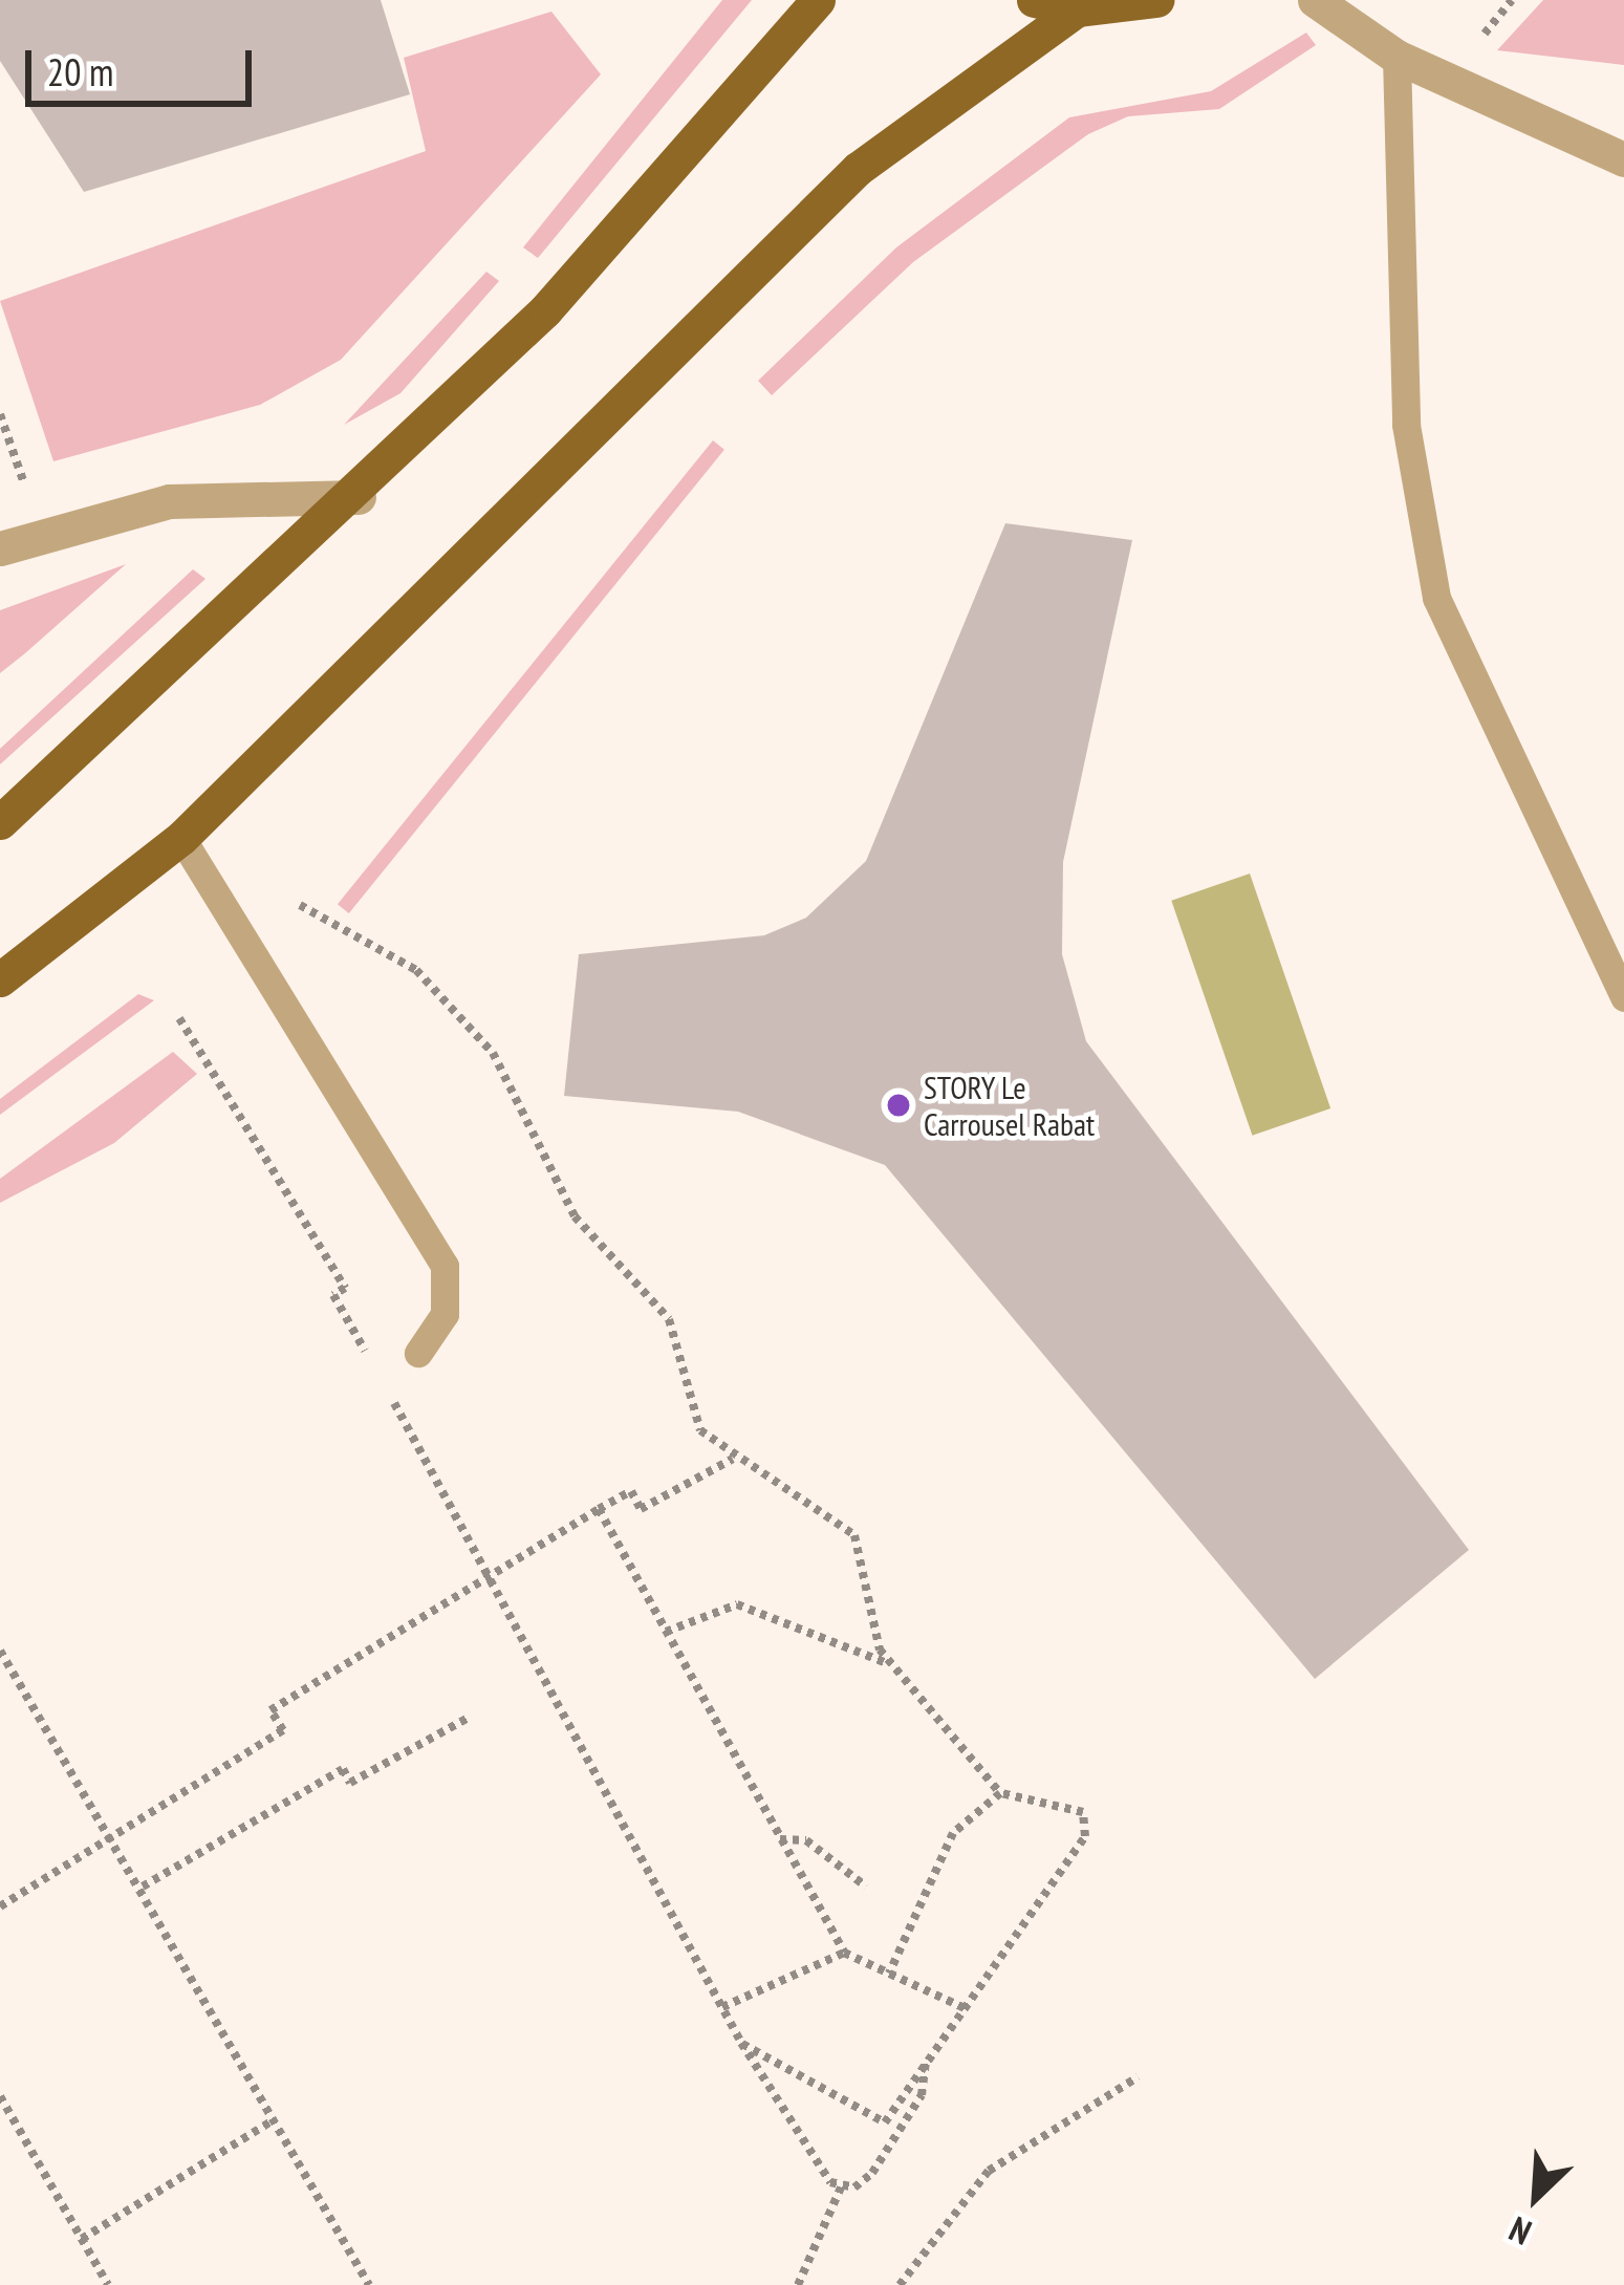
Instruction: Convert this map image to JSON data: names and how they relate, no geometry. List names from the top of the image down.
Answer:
{
  "places": ["STORY Le Carrousel Rabat"],
  "scale_bar": "20 m",
  "north": "bottom left"
}
